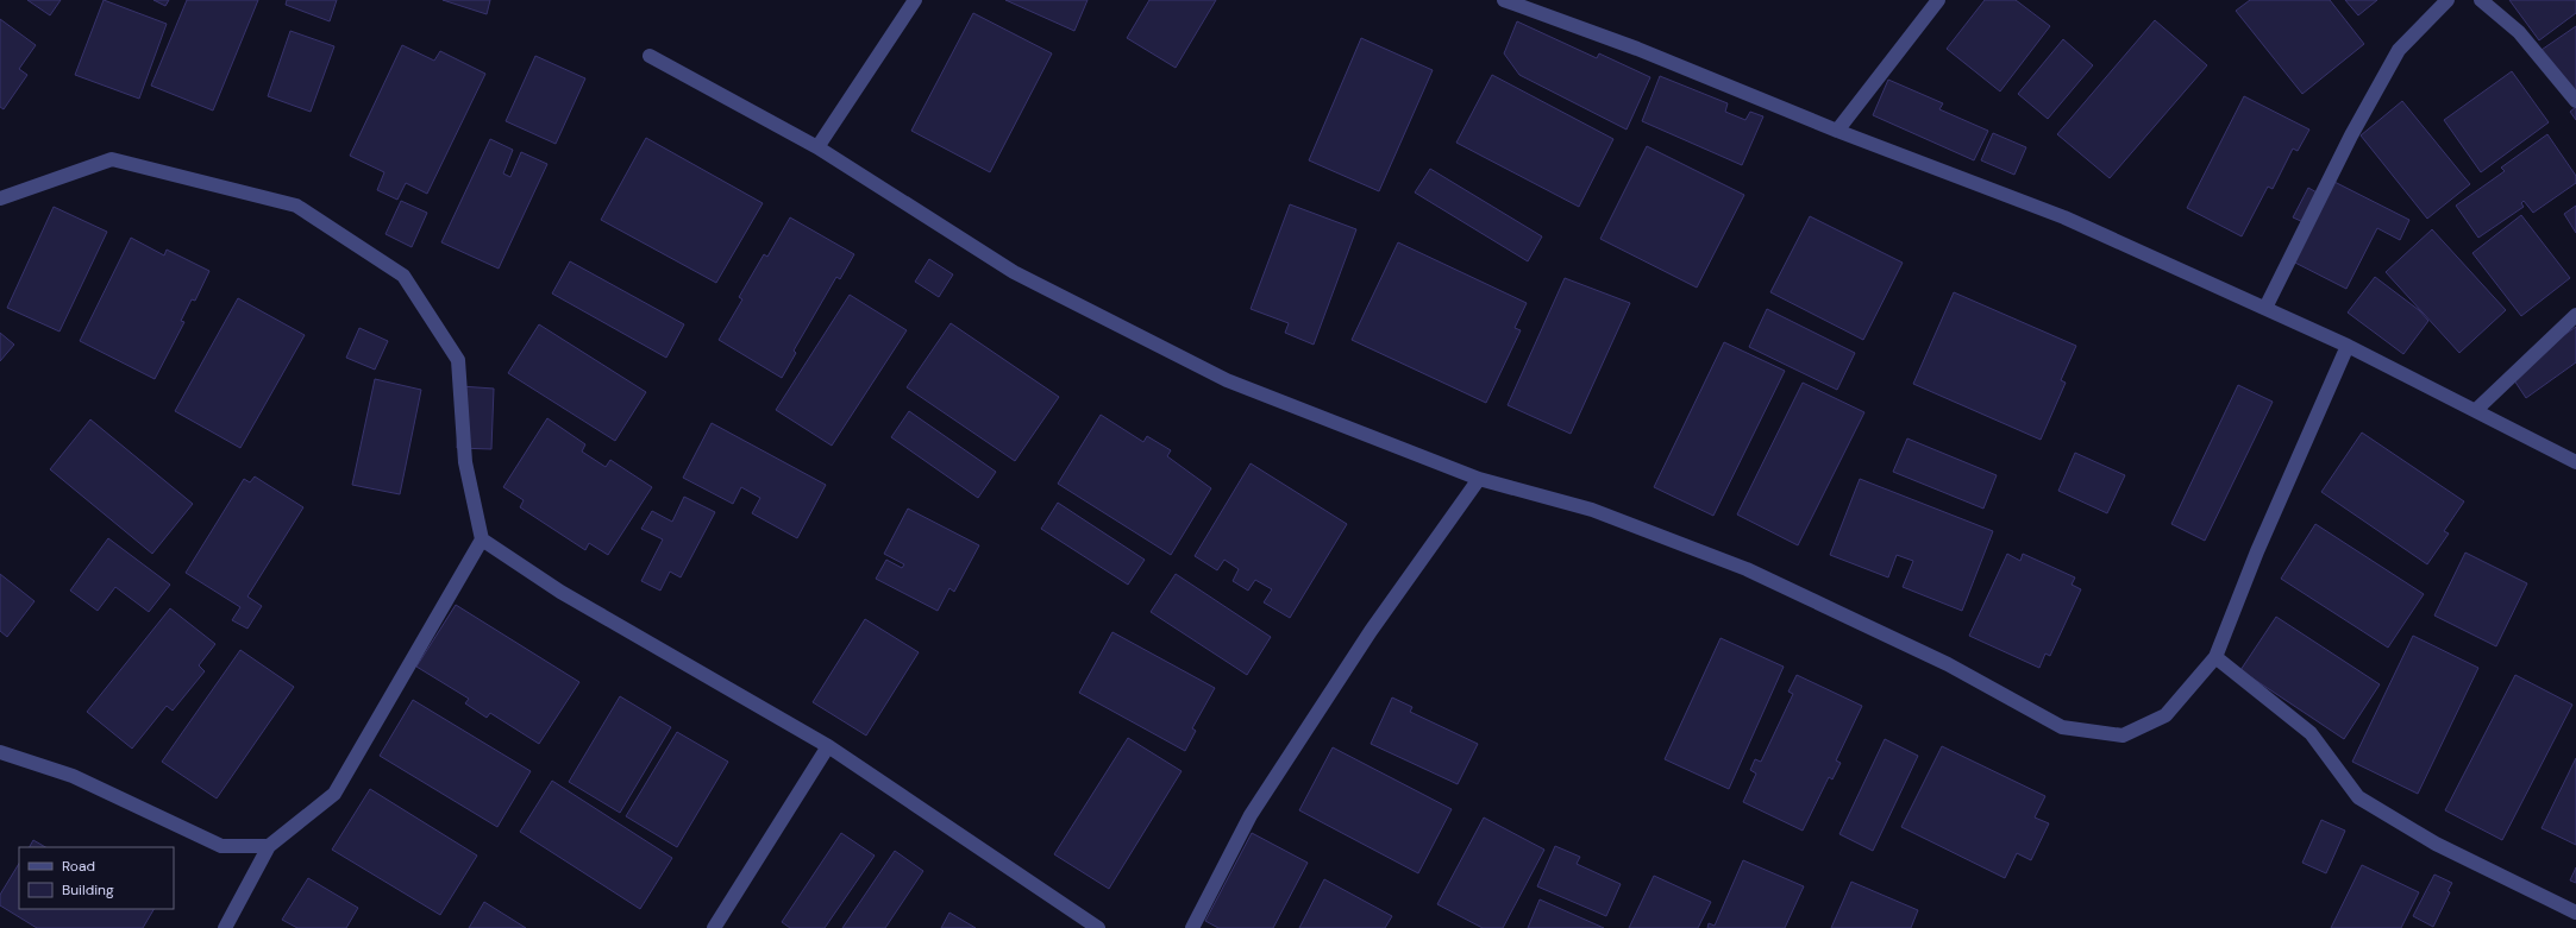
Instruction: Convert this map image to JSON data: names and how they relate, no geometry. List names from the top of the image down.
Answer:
{
  "legend": ["Road", "Building"]
}
